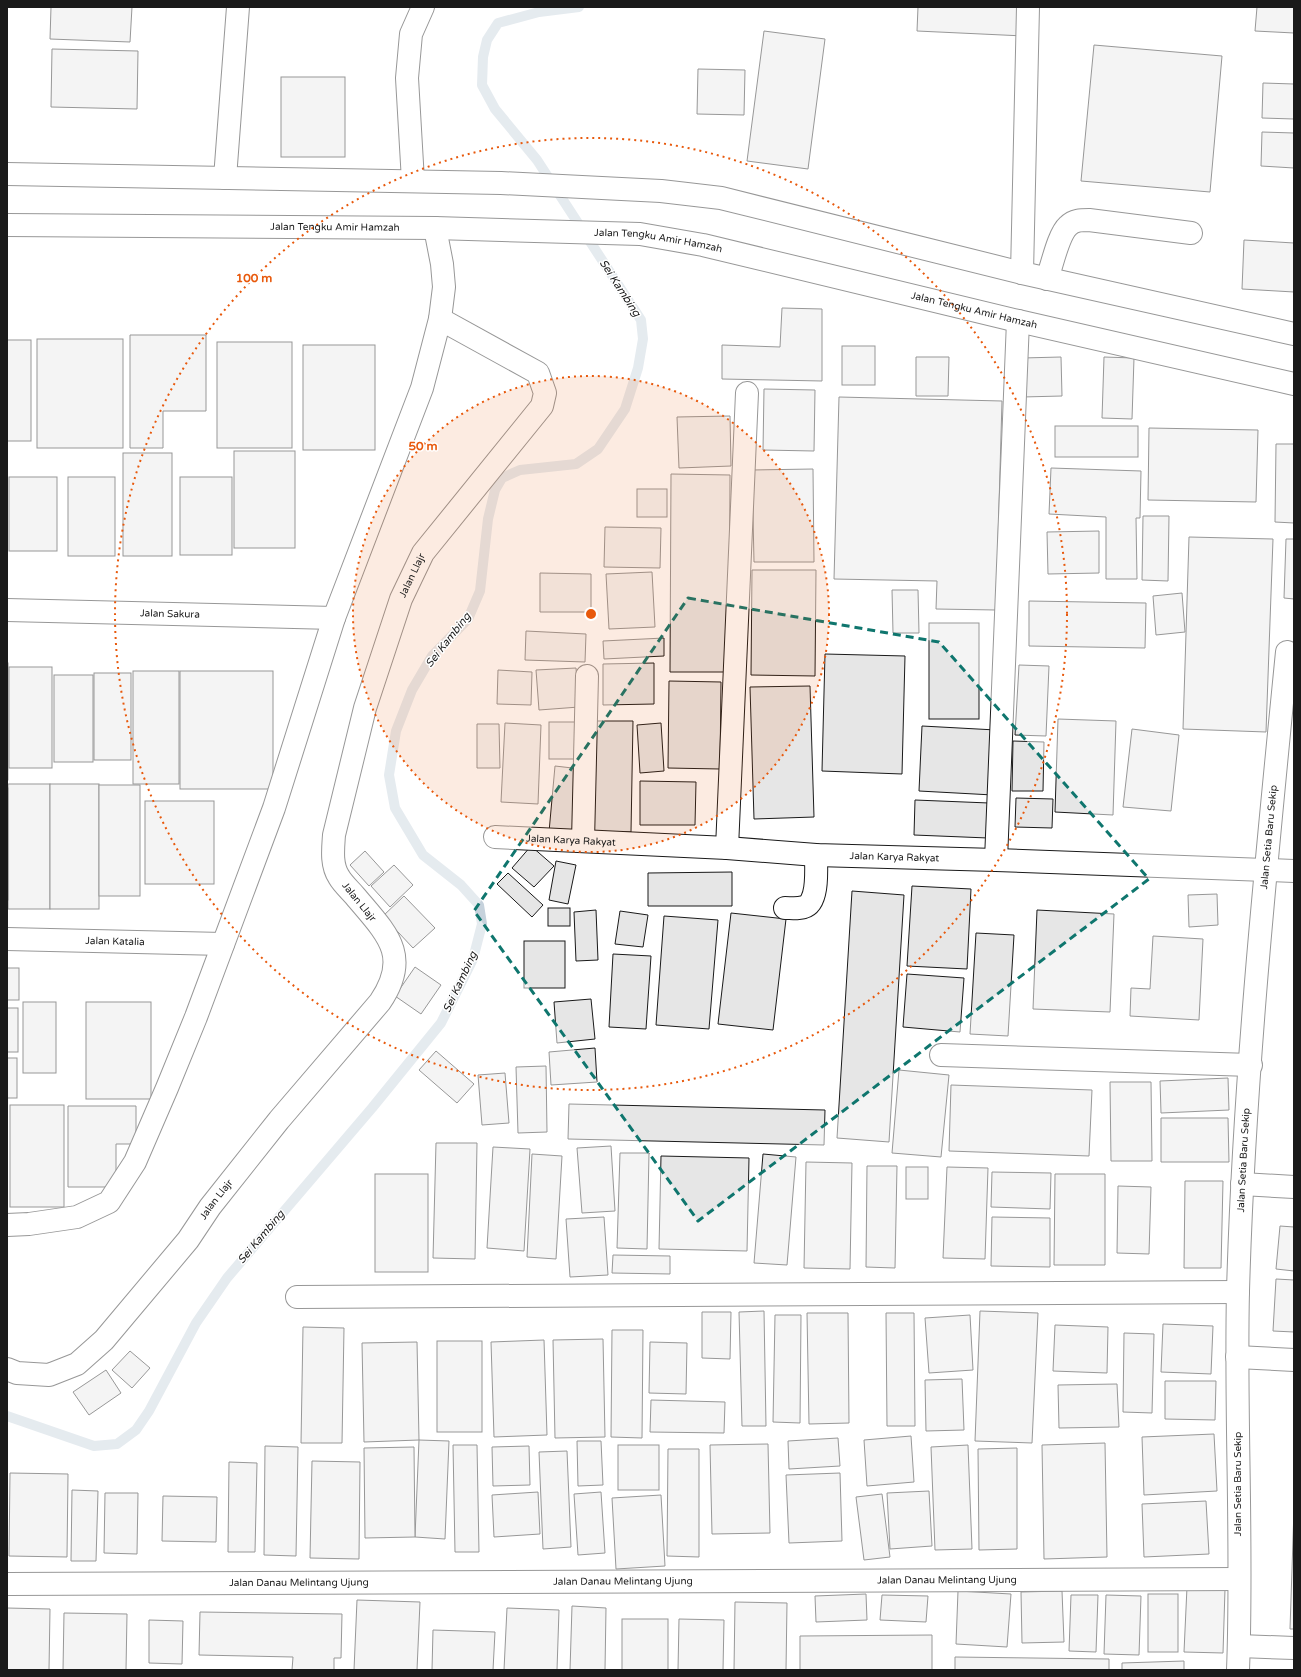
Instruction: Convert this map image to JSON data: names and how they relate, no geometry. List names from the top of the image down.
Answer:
{
  "streets": {
    "street": [
      "Jalan Tengku Amir Hamzah",
      "Jalan Llajr",
      "Jalan Sakura",
      "Jalan Setia Baru Sekip",
      "Jalan Karya Rakyat",
      "Jalan Katalia",
      "Jalan Danau Melintang Ujung"
    ]
  },
  "crossings": [
    ["Jalan Setia Baru Sekip", "Jalan Karya Rakyat"],
    ["Jalan Setia Baru Sekip", "Jalan Danau Melintang Ujung"]
  ],
  "water": ["Sei Kambing"],
  "rings": ["100 m", "50 m"]
}
